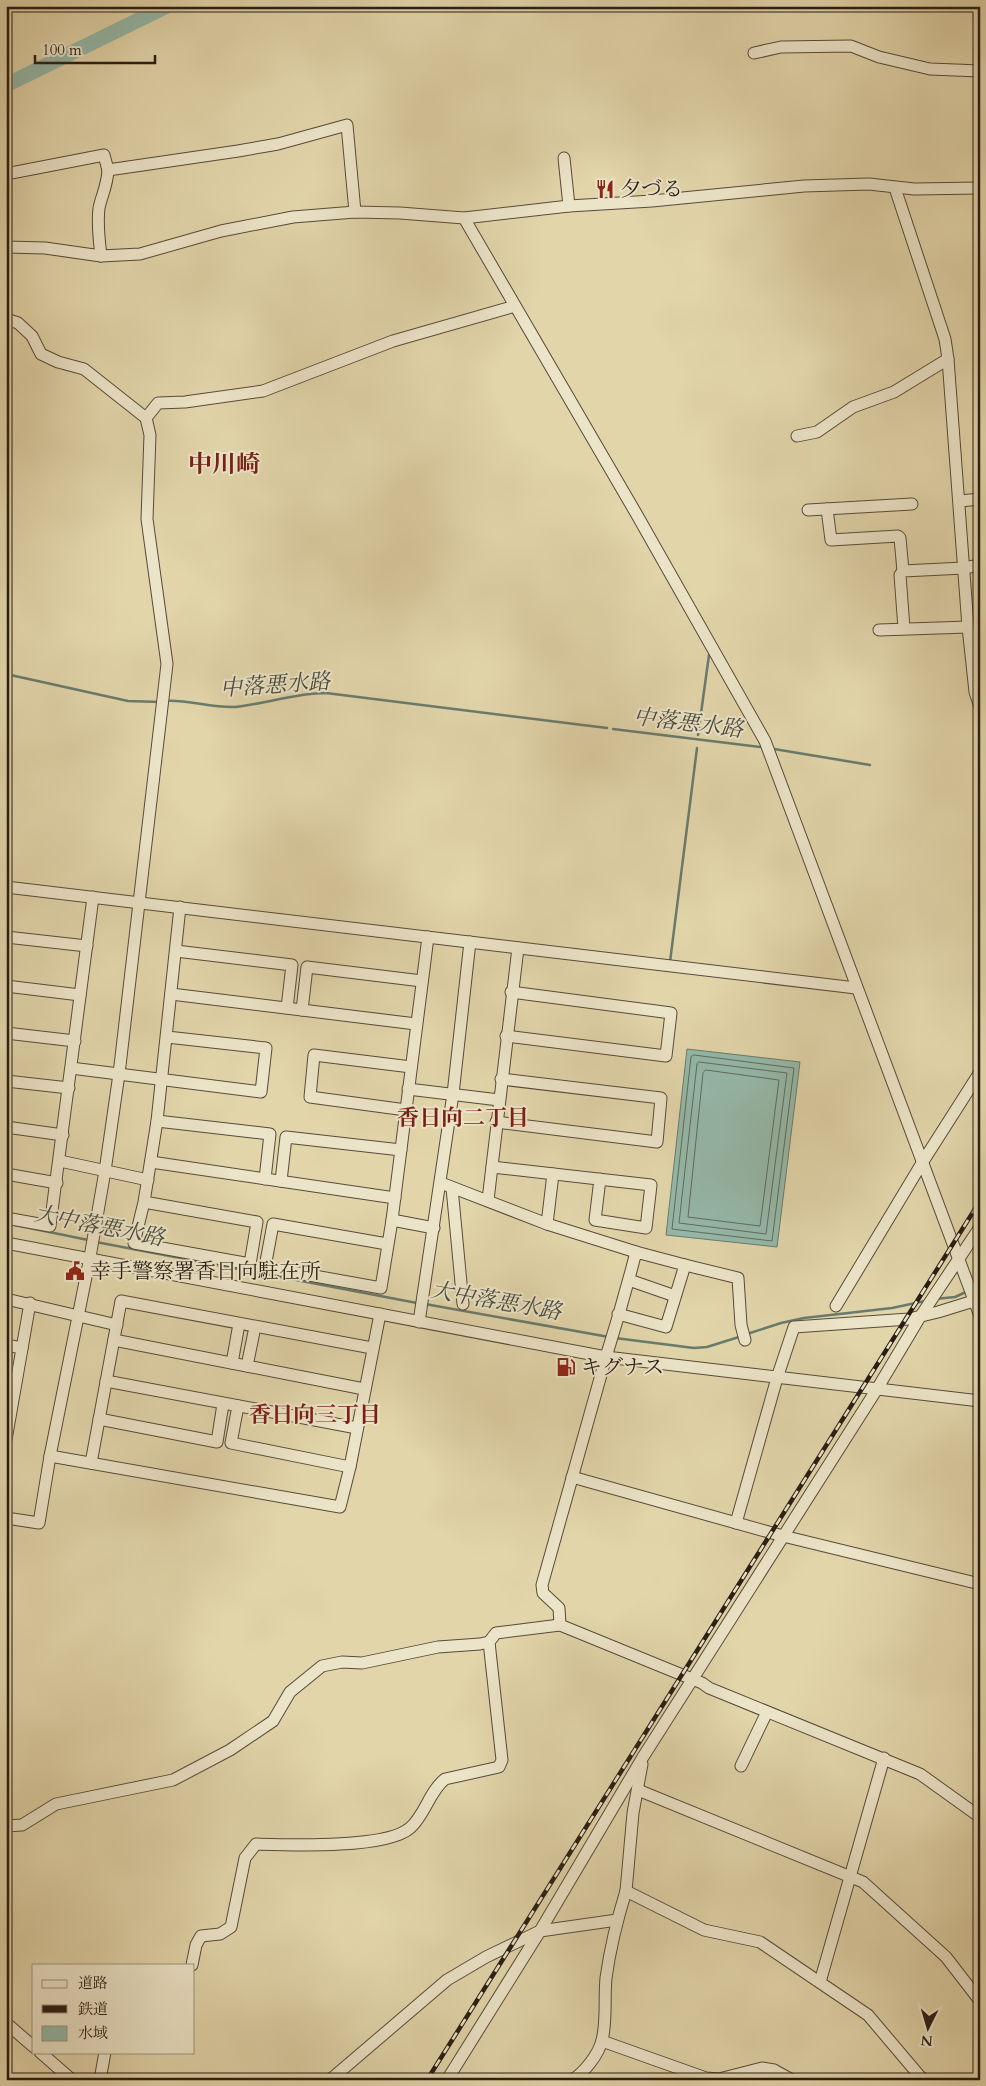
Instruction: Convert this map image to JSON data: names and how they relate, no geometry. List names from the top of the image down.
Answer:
{
  "districts": ["中川崎", "香日向二丁目", "香日向三丁目"],
  "water": ["中落悪水路", "大中落悪水路"],
  "places": {
    "restaurant": ["夕づる"],
    "public building": ["幸手警察署香日向駐在所"],
    "fuel station": ["キグナス"]
  },
  "legend": ["道路", "鉄道", "水域"],
  "scale_bar": "100 m",
  "north": "bottom"
}
